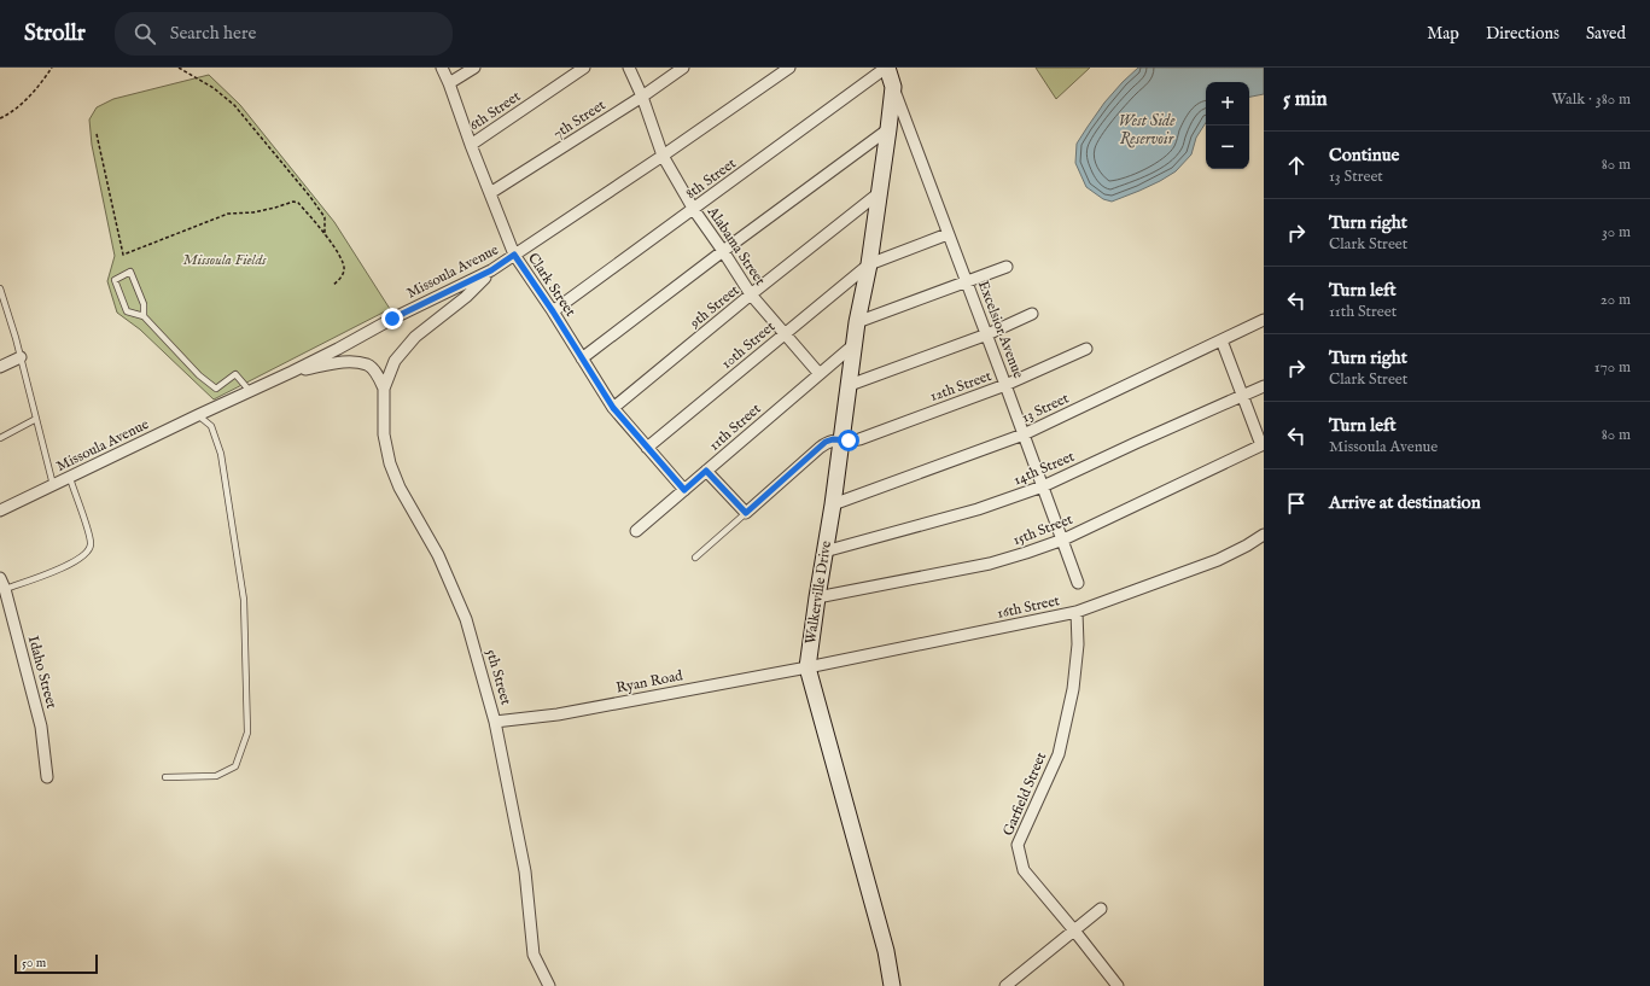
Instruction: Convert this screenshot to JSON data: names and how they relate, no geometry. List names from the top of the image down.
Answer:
{
  "streets": {
    "street": [
      "6th Street",
      "7th Street",
      "8th Street",
      "Alabama Street",
      "Missoula Avenue",
      "Clark Street",
      "9th Street",
      "Excelsior Avenue",
      "10th Street",
      "12th Street",
      "13 Street",
      "11th Street",
      "14th Street",
      "15th Street",
      "Walkerville Drive",
      "16th Street",
      "Idaho Street",
      "5th Street",
      "Ryan Road",
      "Garfield Street"
    ]
  },
  "crossings": [
    ["6th Street", "Clark Street"],
    ["7th Street", "Alabama Street"],
    ["7th Street", "Clark Street"],
    ["8th Street", "Alabama Street"],
    ["8th Street", "Clark Street"],
    ["Alabama Street", "Missoula Avenue"],
    ["Alabama Street", "9th Street"],
    ["Alabama Street", "10th Street"],
    ["Alabama Street", "11th Street"],
    ["Missoula Avenue", "Clark Street"],
    ["Missoula Avenue", "5th Street"],
    ["Clark Street", "9th Street"],
    ["Clark Street", "10th Street"],
    ["Clark Street", "11th Street"],
    ["9th Street", "Walkerville Drive"],
    ["Excelsior Avenue", "10th Street"],
    ["Excelsior Avenue", "12th Street"],
    ["Excelsior Avenue", "13 Street"],
    ["Excelsior Avenue", "14th Street"],
    ["Excelsior Avenue", "15th Street"],
    ["Excelsior Avenue", "Walkerville Drive"],
    ["10th Street", "Walkerville Drive"],
    ["12th Street", "Walkerville Drive"],
    ["13 Street", "Walkerville Drive"],
    ["11th Street", "Walkerville Drive"],
    ["14th Street", "Walkerville Drive"],
    ["15th Street", "Walkerville Drive"],
    ["Walkerville Drive", "16th Street"],
    ["Walkerville Drive", "Ryan Road"],
    ["16th Street", "Ryan Road"],
    ["16th Street", "Garfield Street"],
    ["5th Street", "Ryan Road"]
  ],
  "water": ["West Side Reservoir"],
  "parks": ["Missoula Fields"],
  "scale_bar": "50 m",
  "page": {
    "header": "Strollr",
    "search": "Search here",
    "nav": ["Map", "Directions", "Saved"],
    "heading": ["5 min", "Walk · 380 m"],
    "map_buttons": ["+", "−"],
    "list": [
      ["Continue", "13 Street", "80 m"],
      ["Turn right", "Clark Street", "30 m"],
      ["Turn left", "11th Street", "20 m"],
      ["Turn right", "Clark Street", "170 m"],
      ["Turn left", "Missoula Avenue", "80 m"],
      "Arrive at destination"
    ],
    "scale": "50 m"
  }
}
